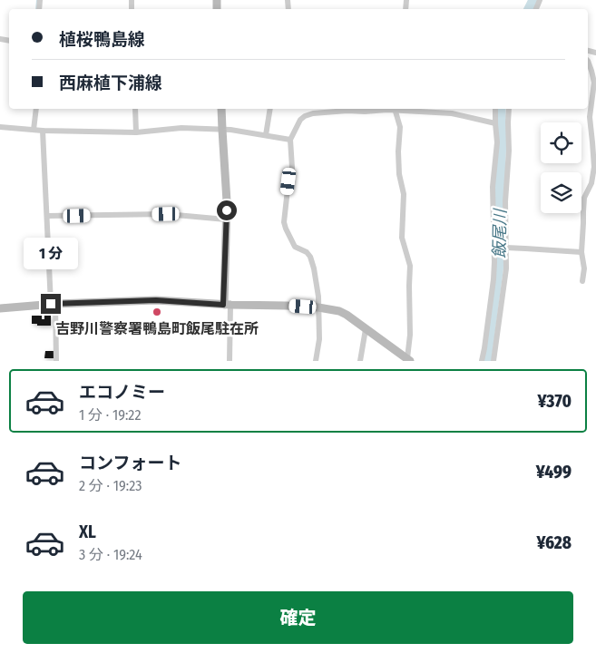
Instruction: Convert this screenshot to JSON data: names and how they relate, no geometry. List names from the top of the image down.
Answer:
{
  "water": ["飯尾川"],
  "places": ["吉野川警察署鴨島町飯尾駐在所"],
  "page": {
    "banner": ["植桜鴨島線", "西麻植下浦線"],
    "bubble": "1 分",
    "list": [
      {
        "name": "エコノミー",
        "note": "1 分 · 19:22",
        "value": "¥370"
      },
      {
        "name": "コンフォート",
        "note": "2 分 · 19:23",
        "value": "¥499"
      },
      {
        "name": "XL",
        "note": "3 分 · 19:24",
        "value": "¥628"
      }
    ],
    "buttons": "確定"
  }
}
